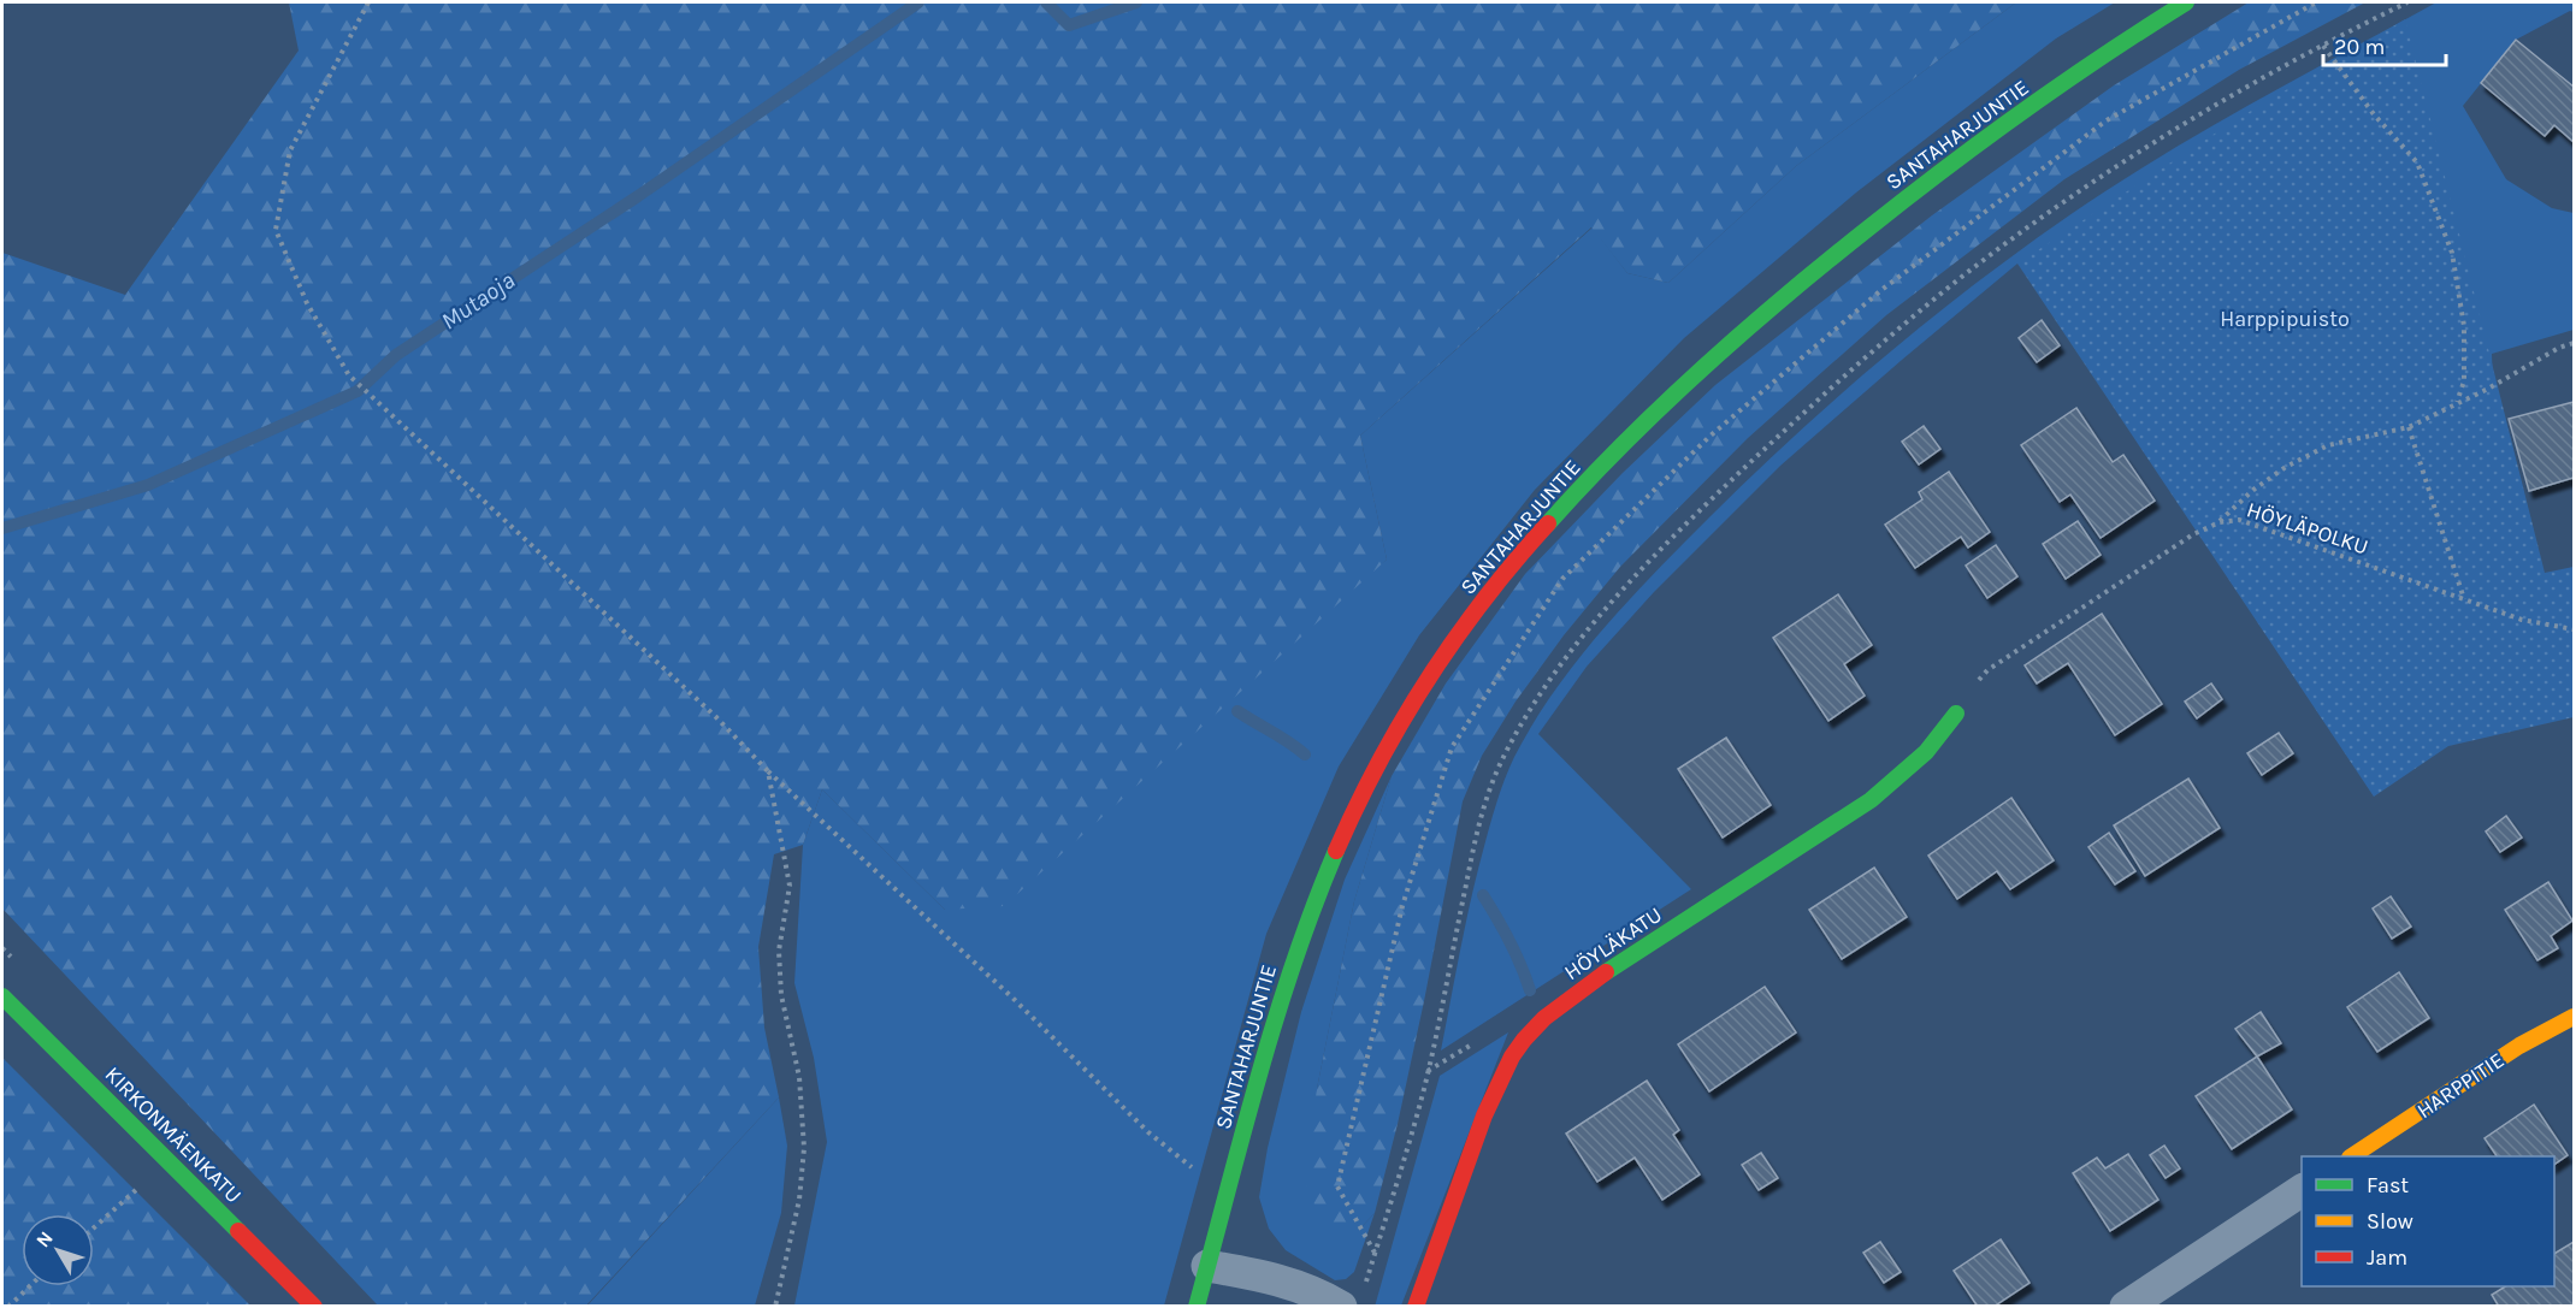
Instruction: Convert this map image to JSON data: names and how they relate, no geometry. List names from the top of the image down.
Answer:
{
  "streets": {
    "main road": [
      "SANTAHARJUNTIE",
      "HÖYLÄKATU",
      "HARPPITIE",
      "KIRKONMÄENKATU"
    ],
    "path": ["HÖYLÄPOLKU"]
  },
  "crossings": [
    ["HÖYLÄPOLKU", "HÖYLÄKATU"]
  ],
  "water": ["Mutaoja"],
  "parks": ["Harppipuisto"],
  "legend": ["Fast", "Slow", "Jam"],
  "scale_bar": "20 m",
  "north": "top left"
}
